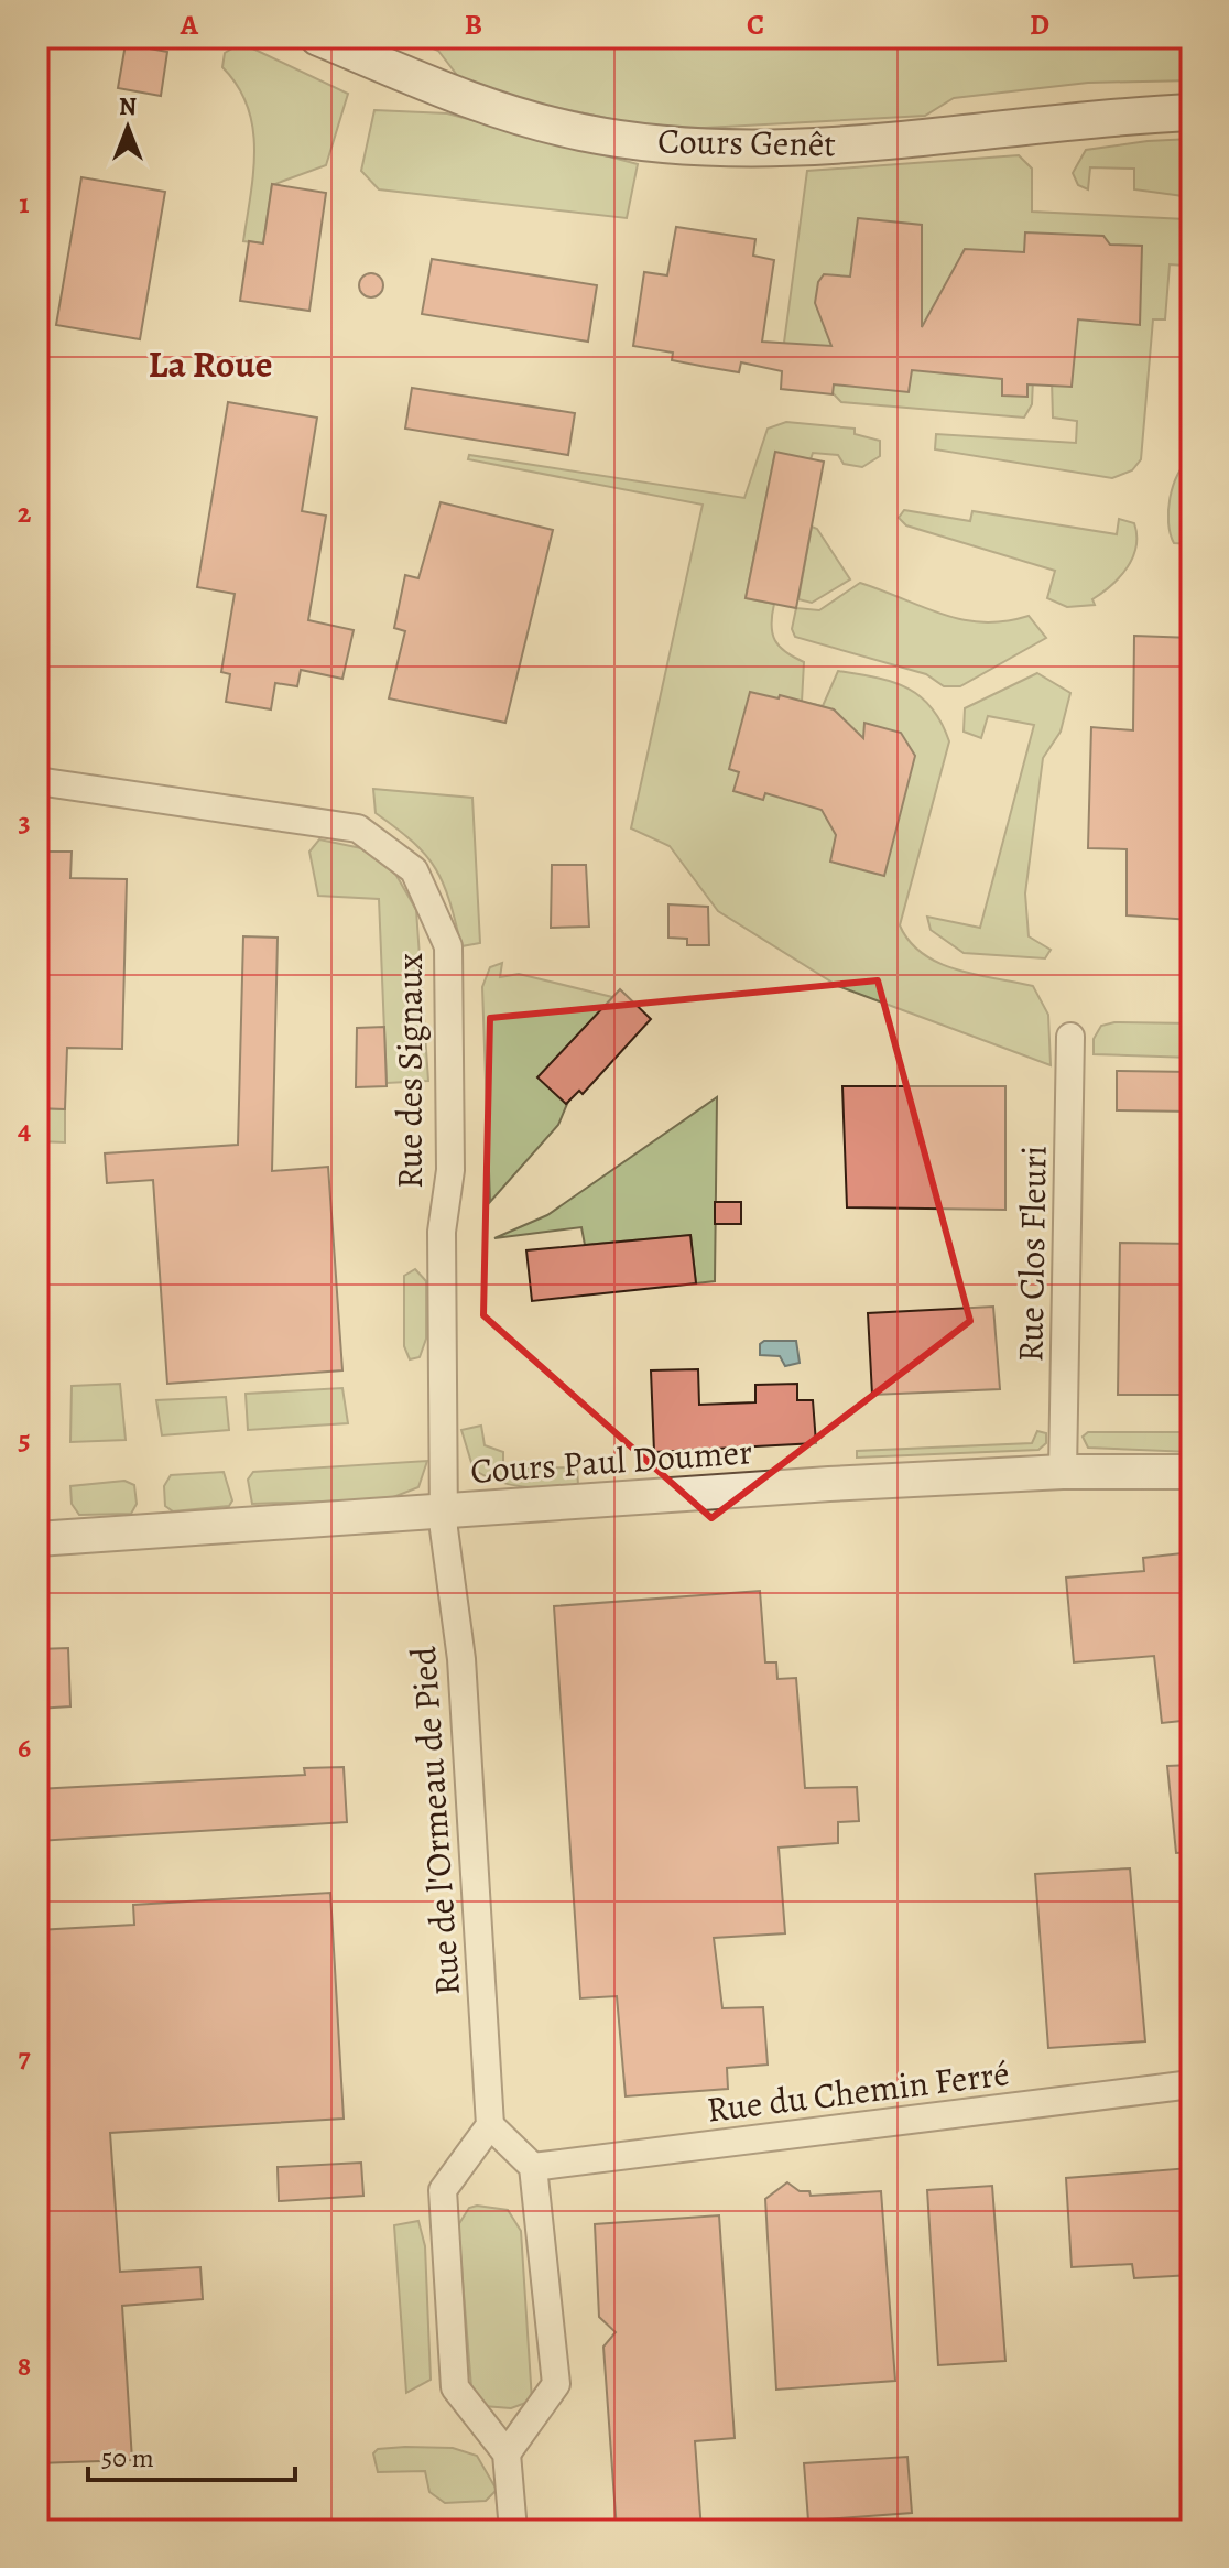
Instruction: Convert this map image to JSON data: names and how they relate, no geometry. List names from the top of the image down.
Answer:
{
  "streets": {
    "main road": ["Cours Genêt"],
    "street": [
      "Rue des Signaux",
      "Rue Clos Fleuri",
      "Cours Paul Doumer",
      "Rue de l'Ormeau de Pied",
      "Rue du Chemin Ferré"
    ]
  },
  "crossings": [
    ["Rue des Signaux", "Cours Paul Doumer"],
    ["Rue des Signaux", "Rue de l'Ormeau de Pied"],
    ["Rue Clos Fleuri", "Cours Paul Doumer"],
    ["Cours Paul Doumer", "Rue de l'Ormeau de Pied"]
  ],
  "districts": ["La Roue"],
  "scale_bar": "50 m",
  "north": "top",
  "grid": {
    "columns": [
      "A",
      "B",
      "C",
      "D"
    ],
    "rows": [
      "1",
      "2",
      "3",
      "4",
      "5",
      "6",
      "7",
      "8"
    ]
  }
}
